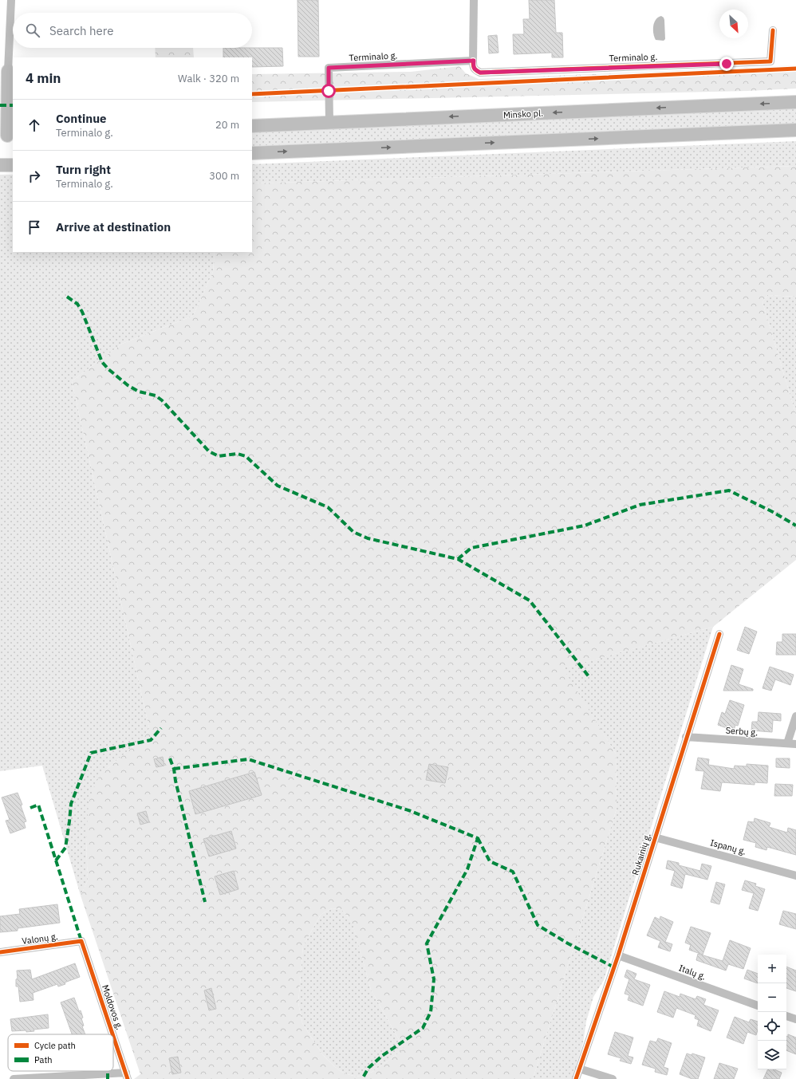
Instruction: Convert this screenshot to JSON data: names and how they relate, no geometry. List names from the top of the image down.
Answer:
{
  "streets": {
    "highway": ["Minsko pl."],
    "street": [
      "Terminalo g.",
      "Serbų g.",
      "Ispanų g.",
      "Rukainių g.",
      "Valonų g.",
      "Italų g.",
      "Moldovos g."
    ]
  },
  "crossings": [
    ["Terminalo g.", "Minsko pl."],
    ["Serbų g.", "Rukainių g."],
    ["Ispanų g.", "Rukainių g."],
    ["Rukainių g.", "Italų g."],
    ["Valonų g.", "Moldovos g."]
  ],
  "legend": ["Cycle path", "Path"],
  "north": "bottom right",
  "page": {
    "search": "Search here",
    "heading": ["4 min", "Walk · 320 m"],
    "list": [
      ["Continue", "Terminalo g.", "20 m"],
      ["Turn right", "Terminalo g.", "300 m"],
      "Arrive at destination"
    ],
    "map_buttons": ["+", "−"]
  }
}
